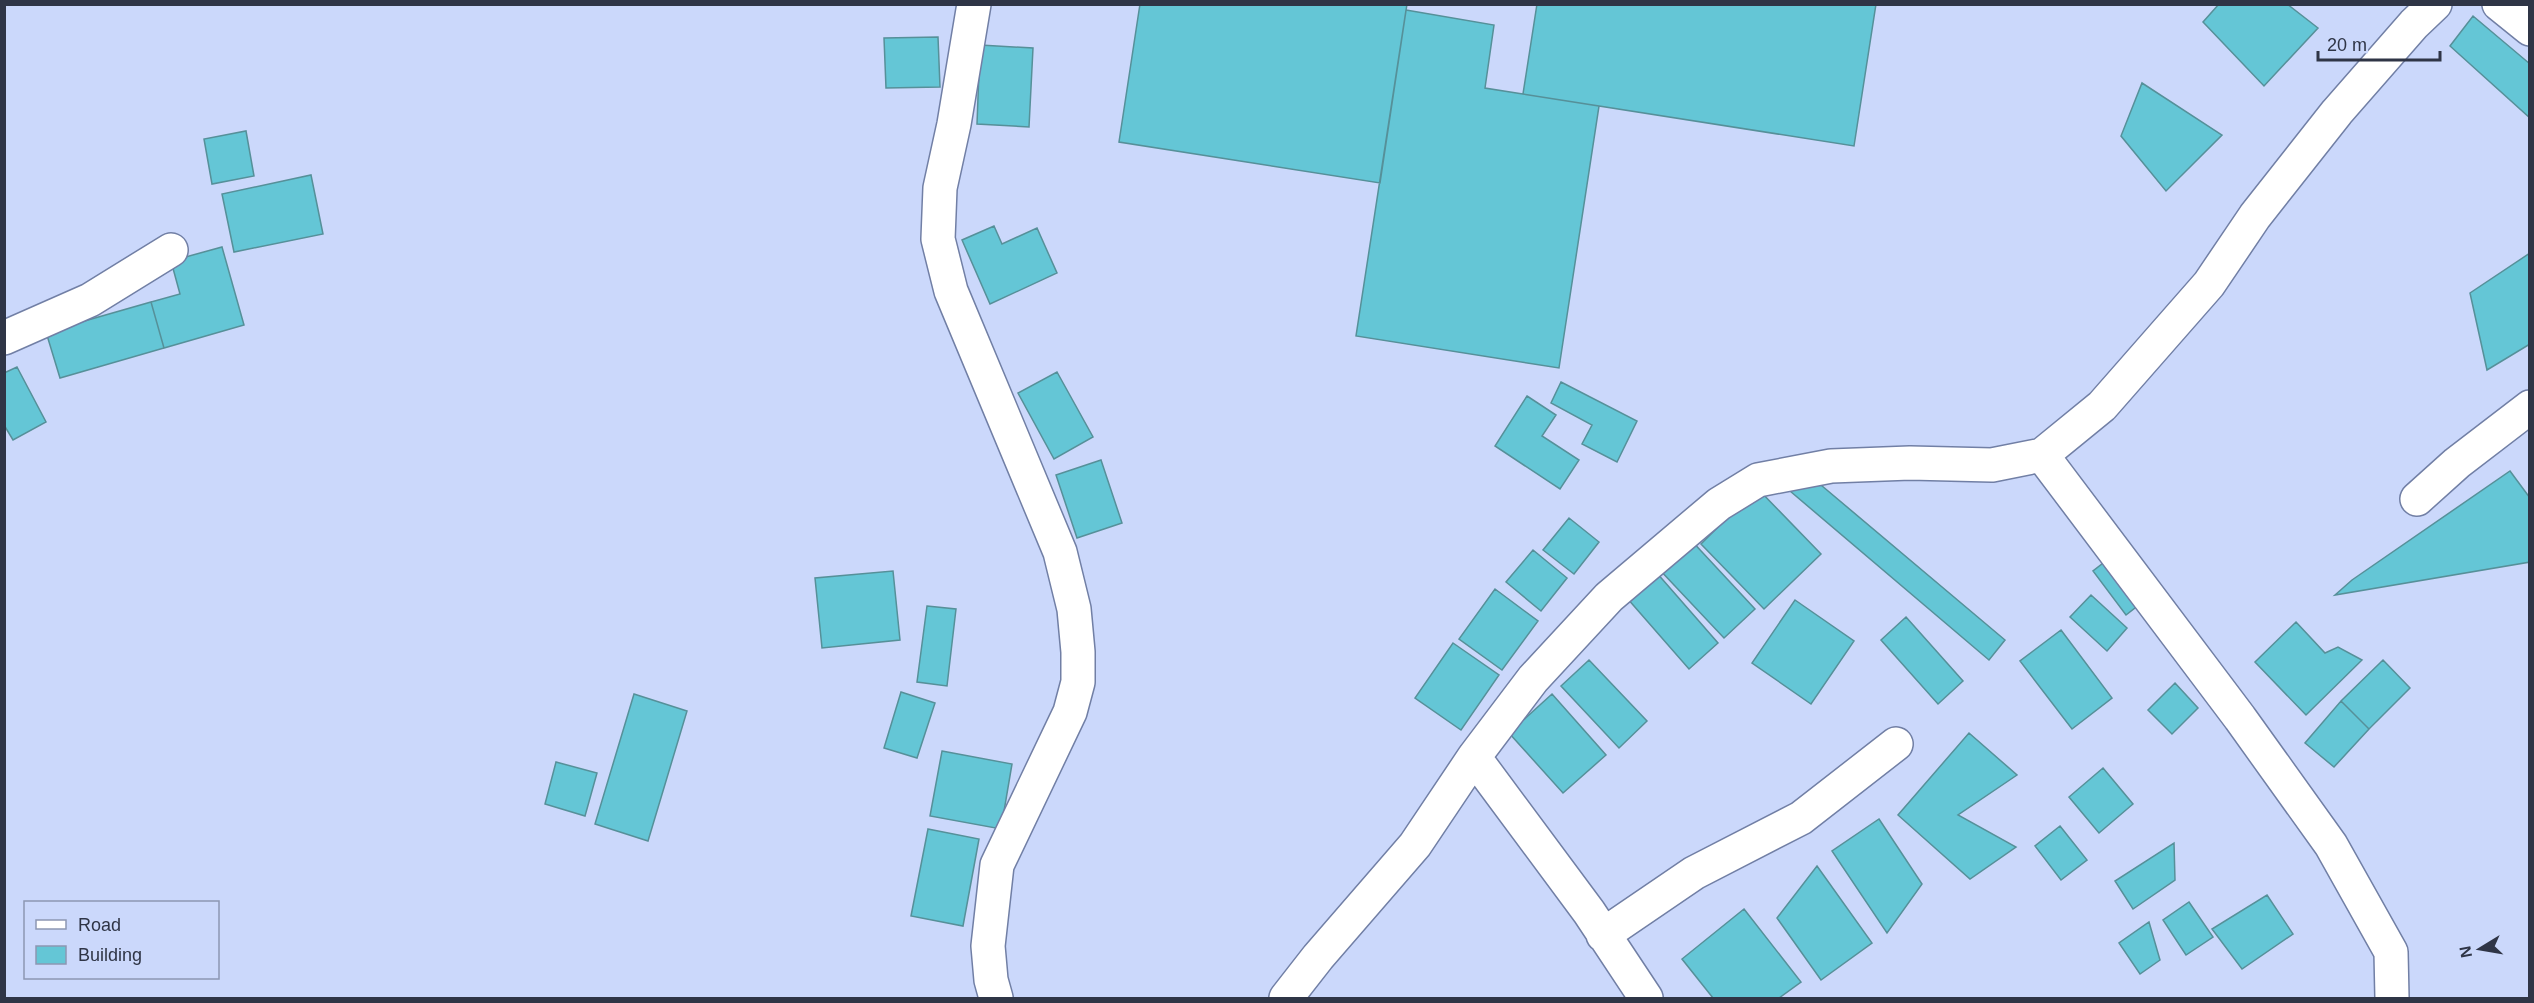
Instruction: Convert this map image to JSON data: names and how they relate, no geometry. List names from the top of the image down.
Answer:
{
  "legend": ["Road", "Building"],
  "scale_bar": "20 m",
  "north": "left"
}
